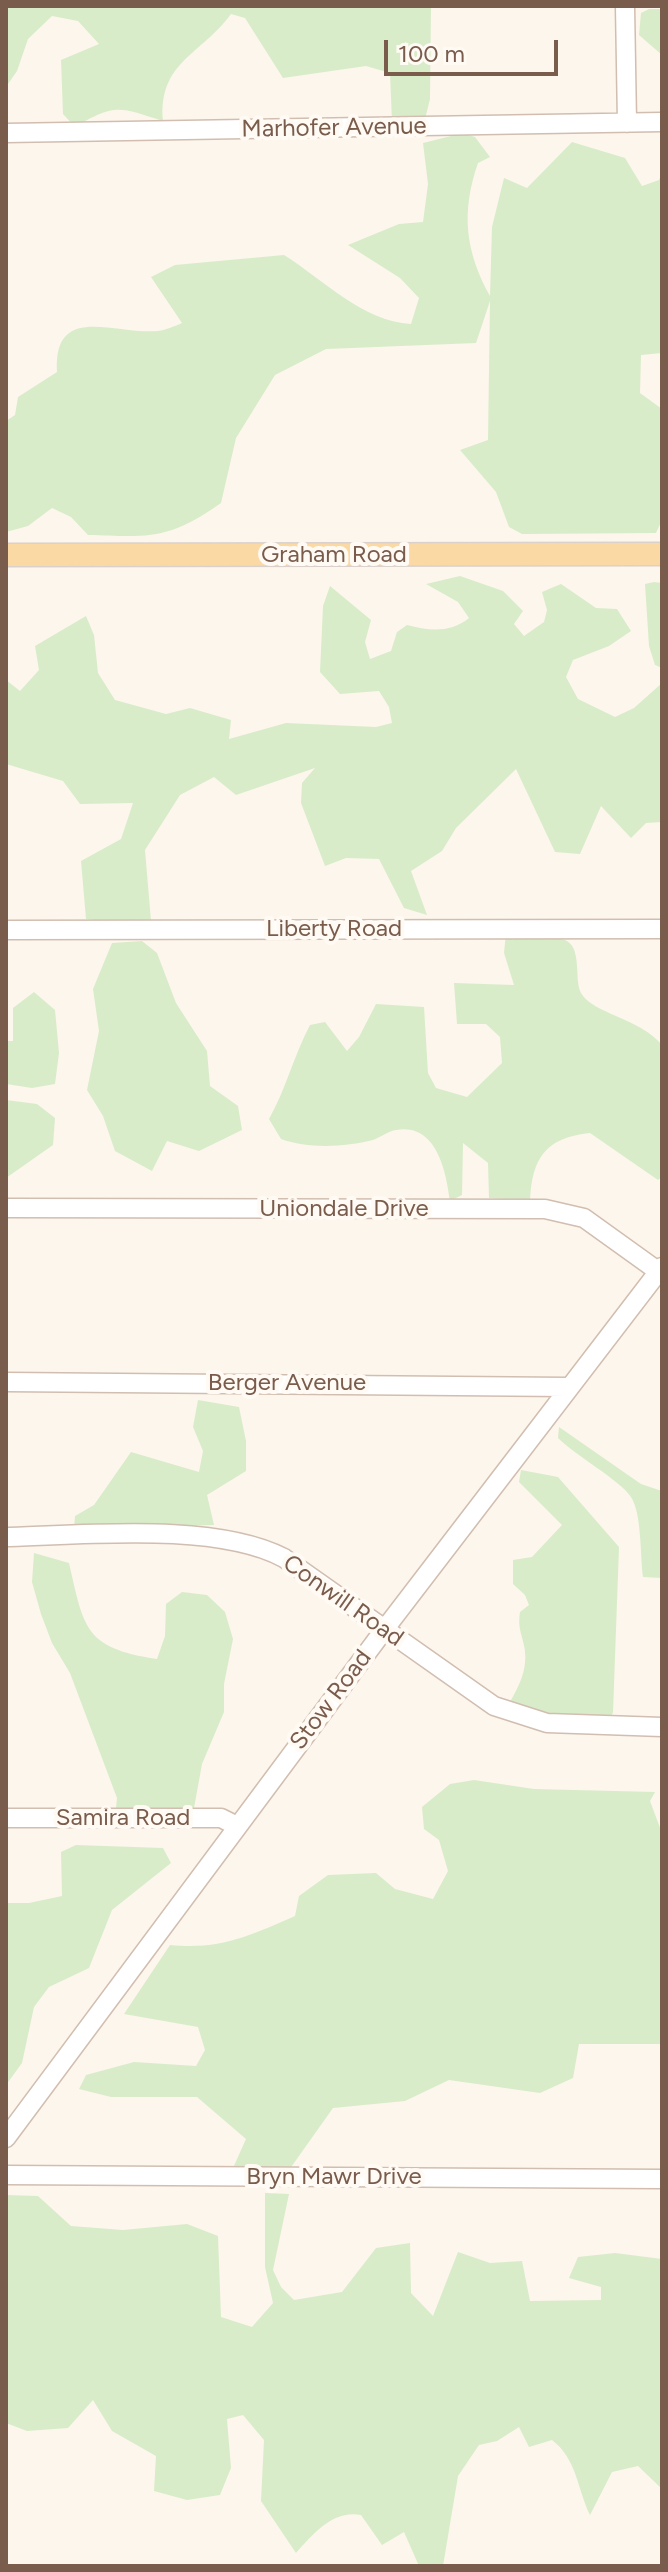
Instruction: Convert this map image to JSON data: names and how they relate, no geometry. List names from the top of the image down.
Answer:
{
  "streets": {
    "main road": ["Graham Road"],
    "street": [
      "Marhofer Avenue",
      "Liberty Road",
      "Uniondale Drive",
      "Berger Avenue",
      "Conwill Road",
      "Stow Road",
      "Samira Road",
      "Bryn Mawr Drive"
    ]
  },
  "crossings": [
    ["Uniondale Drive", "Stow Road"],
    ["Berger Avenue", "Stow Road"],
    ["Conwill Road", "Stow Road"],
    ["Stow Road", "Samira Road"]
  ],
  "scale_bar": "100 m"
}
